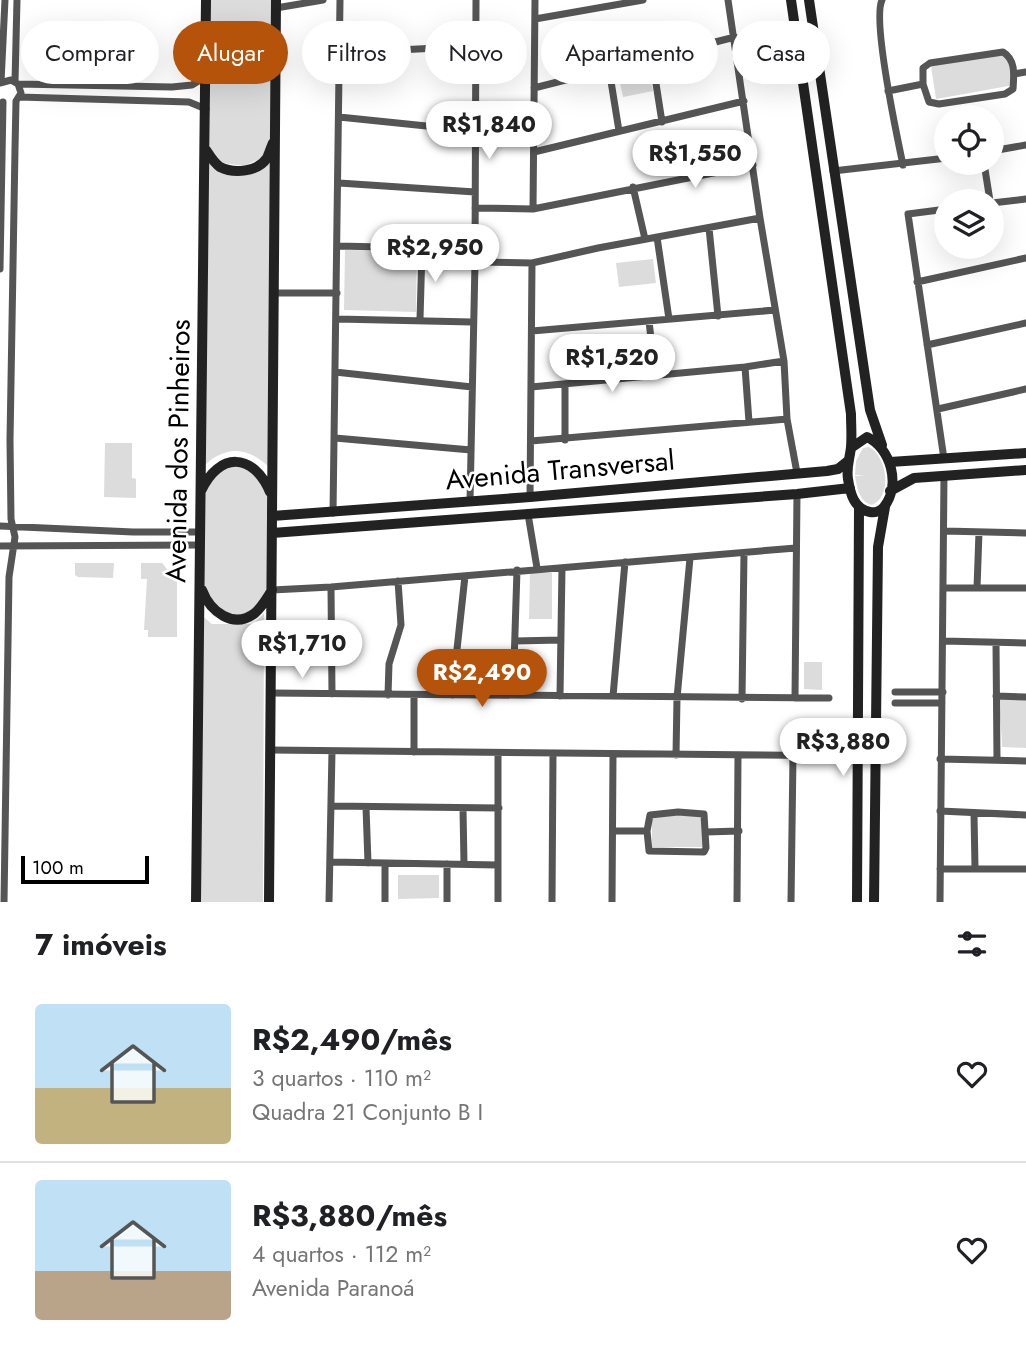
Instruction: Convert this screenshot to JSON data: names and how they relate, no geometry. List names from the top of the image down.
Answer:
{
  "streets": {
    "street": ["Avenida dos Pinheiros", "Avenida Transversal"]
  },
  "scale_bar": "100 m",
  "page": {
    "chip": [
      "Comprar",
      "Alugar",
      "Filtros",
      "Novo",
      "Apartamento",
      "Casa"
    ],
    "price": [
      "R$1,840",
      "R$1,550",
      "R$2,950",
      "R$1,520",
      "R$1,710",
      "R$2,490",
      "R$3,880"
    ],
    "scale": "100 m",
    "heading": "7 imóveis",
    "list": [
      {
        "name": "R$2,490/mês",
        "note": "3 quartos · 110 m² · Quadra 21 Conjunto B I"
      },
      {
        "name": "R$3,880/mês",
        "note": "4 quartos · 112 m² · Avenida Paranoá"
      }
    ]
  }
}
